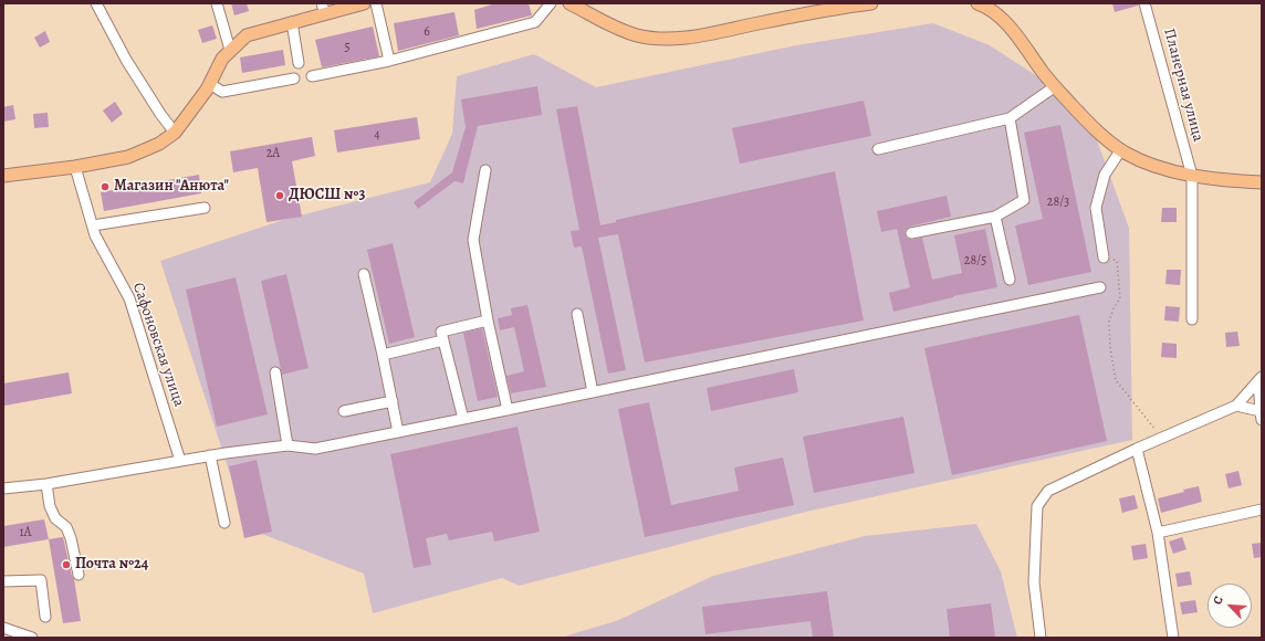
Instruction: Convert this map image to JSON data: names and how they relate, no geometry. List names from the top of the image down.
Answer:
{
  "streets": {
    "street": ["Планерная улица", "Сафоновская улица"]
  },
  "places": ["Магазин \"Анюта\"", "ДЮСШ №3", "Почта №24"],
  "house_numbers": [
    "6",
    "5",
    "4",
    "2А",
    "28/3",
    "28/5",
    "1А"
  ],
  "north": "top left"
}
